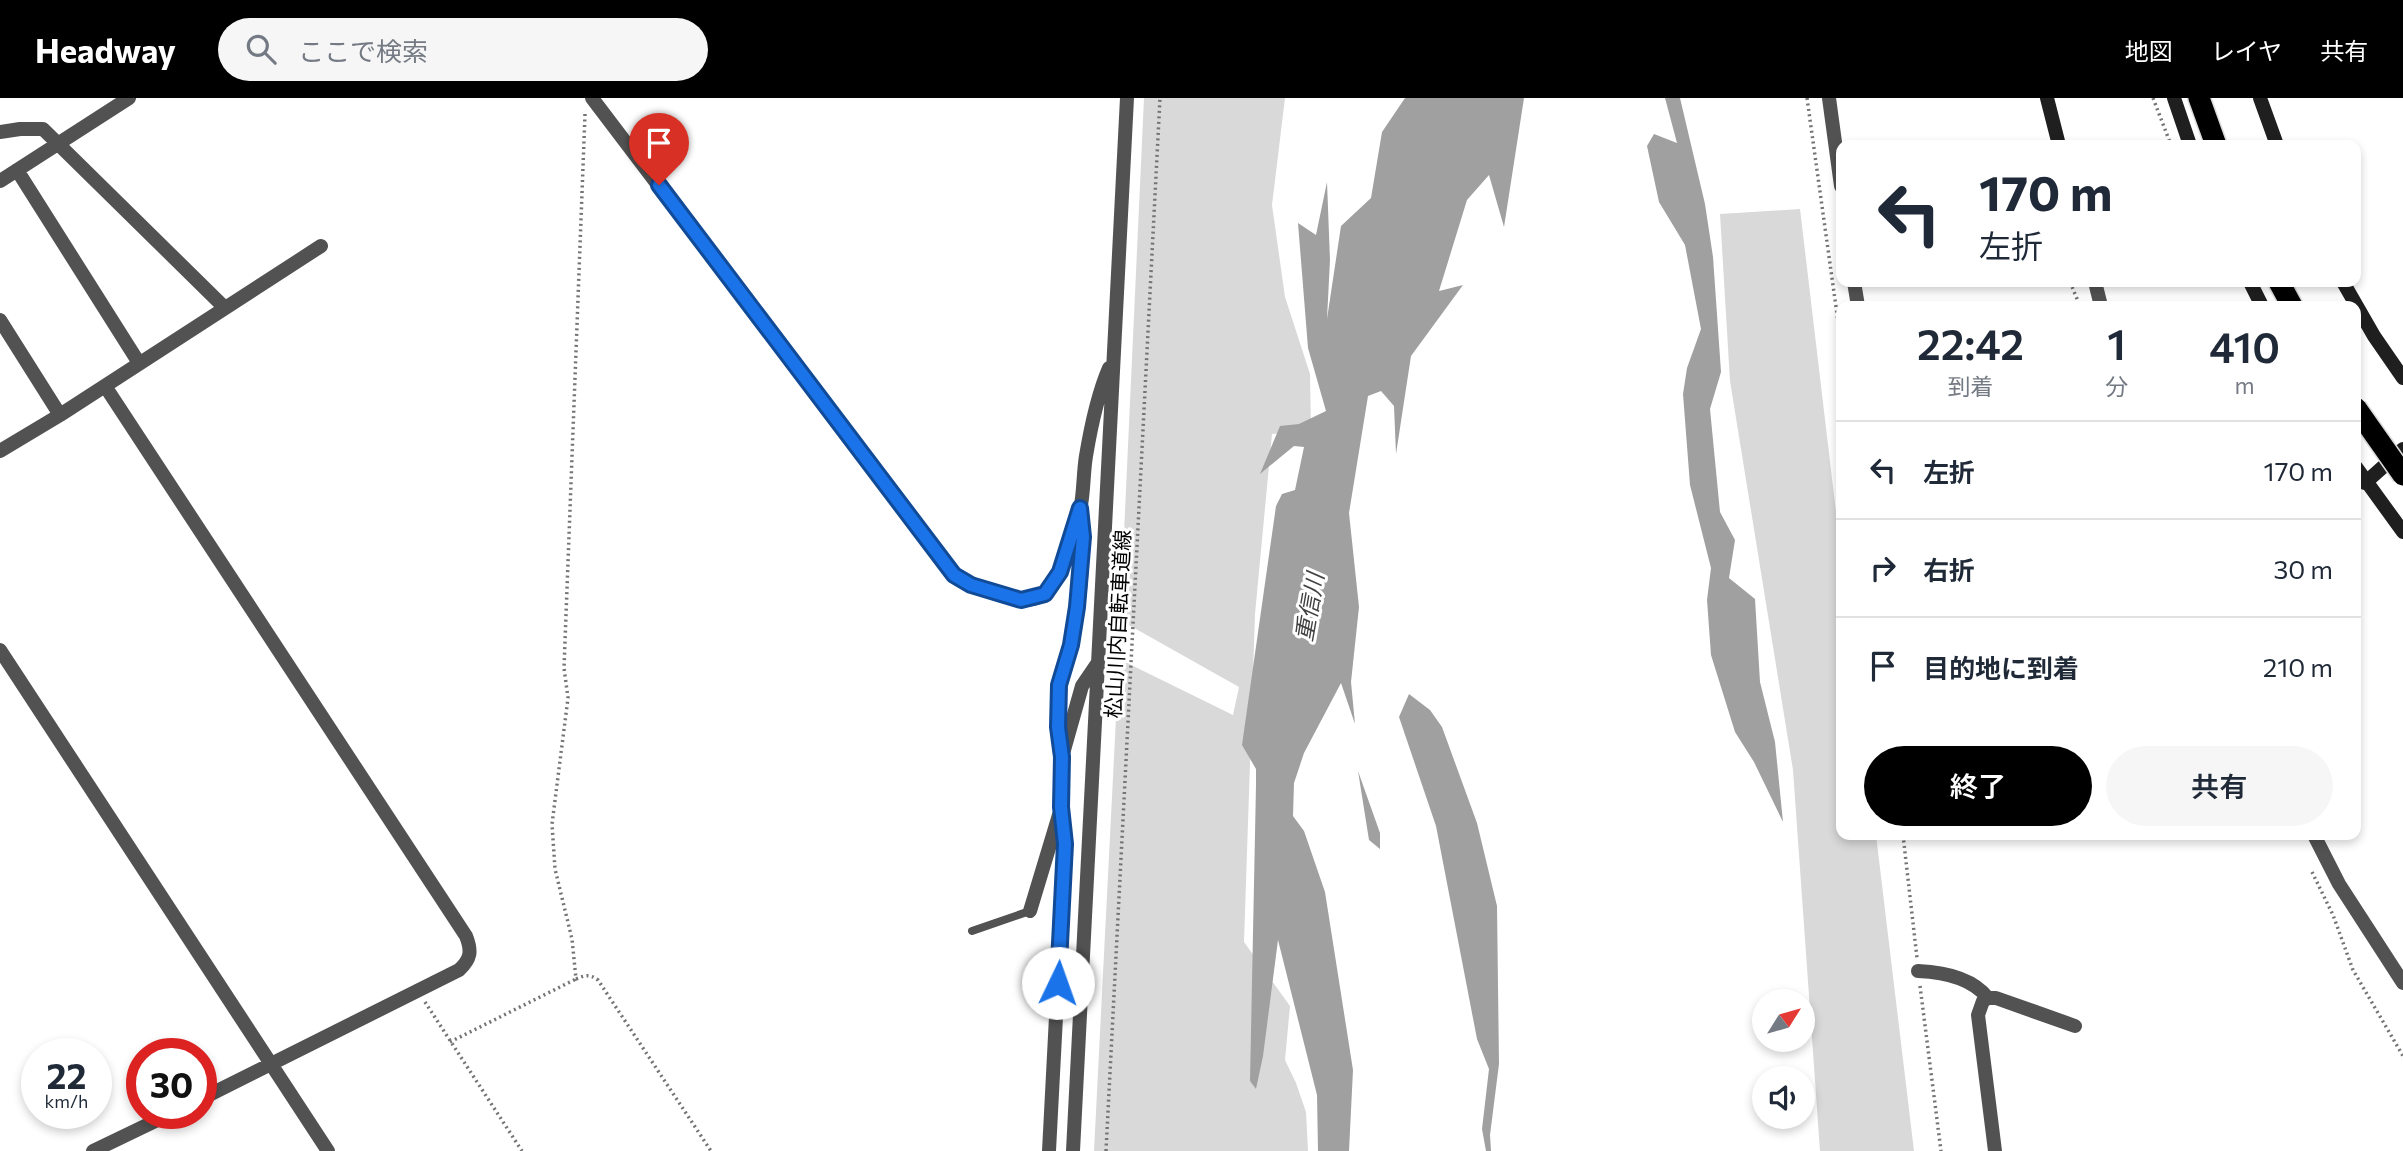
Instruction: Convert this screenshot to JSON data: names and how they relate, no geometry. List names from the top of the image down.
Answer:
{
  "streets": {
    "path": ["松山川内自転車道線"]
  },
  "water": ["重信川"],
  "north": "top right",
  "page": {
    "header": "Headway",
    "search": "ここで検索",
    "nav": ["地図", "レイヤ", "共有"],
    "turn": ["170 m", "左折"],
    "eta": [
      "22:42",
      "到着",
      "1",
      "分",
      "410",
      "m"
    ],
    "list": [
      {
        "name": "左折",
        "value": "170 m"
      },
      {
        "name": "右折",
        "value": "30 m"
      },
      {
        "name": "目的地に到着",
        "value": "210 m"
      }
    ],
    "buttons": ["終了", "共有"],
    "speed": "22 km/h",
    "limit": "30"
  }
}
